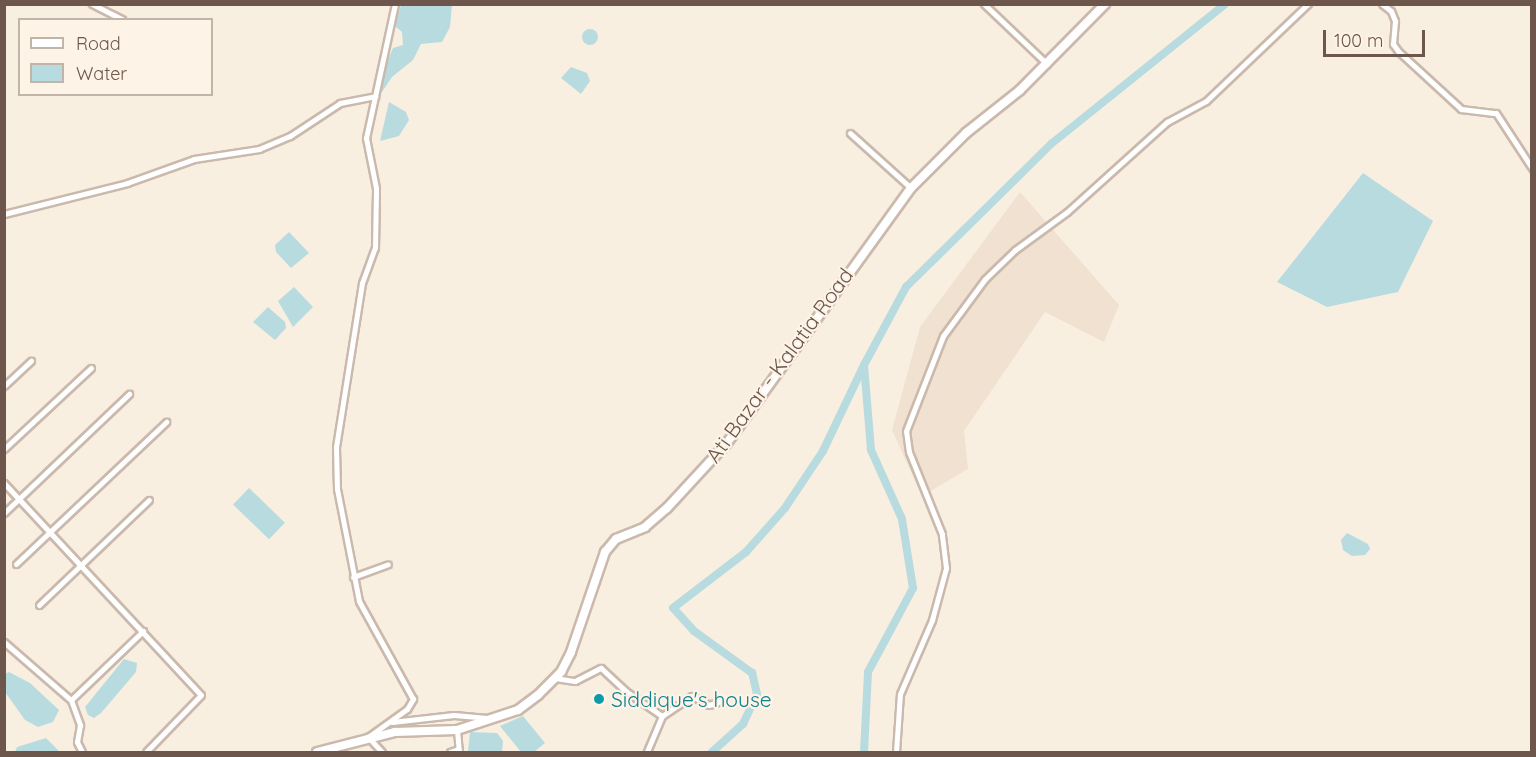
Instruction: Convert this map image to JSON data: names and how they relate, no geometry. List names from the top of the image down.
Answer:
{
  "streets": {
    "main road": ["Ati Bazar - Kalatia Road"]
  },
  "places": ["Siddique's house"],
  "legend": ["Road", "Water"],
  "scale_bar": "100 m"
}
